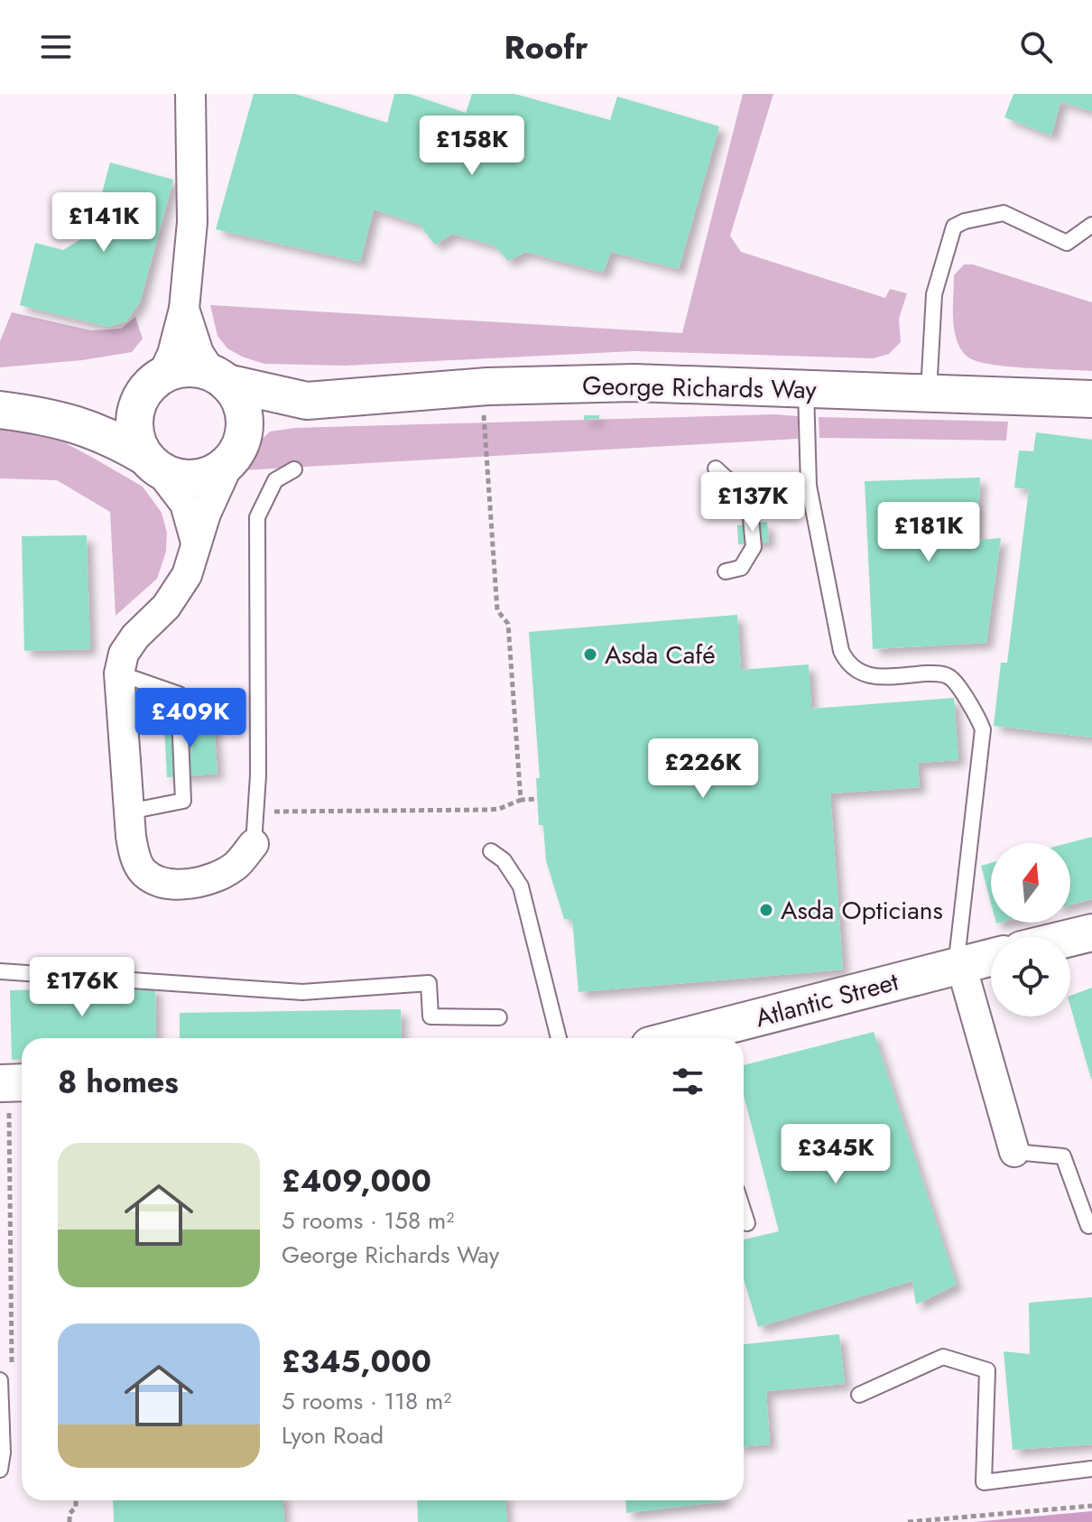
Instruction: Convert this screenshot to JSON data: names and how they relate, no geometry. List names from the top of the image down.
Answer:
{
  "streets": {
    "street": ["George Richards Way", "Atlantic Street"]
  },
  "places": ["Asda Café", "Asda Opticians"],
  "north": "top",
  "page": {
    "header": "Roofr",
    "price": [
      "£158K",
      "£141K",
      "£137K",
      "£181K",
      "£409K",
      "£226K",
      "£176K",
      "£345K"
    ],
    "heading": "8 homes",
    "list": [
      {
        "name": "£409,000",
        "note": "5 rooms · 158 m² · George Richards Way"
      },
      {
        "name": "£345,000",
        "note": "5 rooms · 118 m² · Lyon Road"
      }
    ]
  }
}
